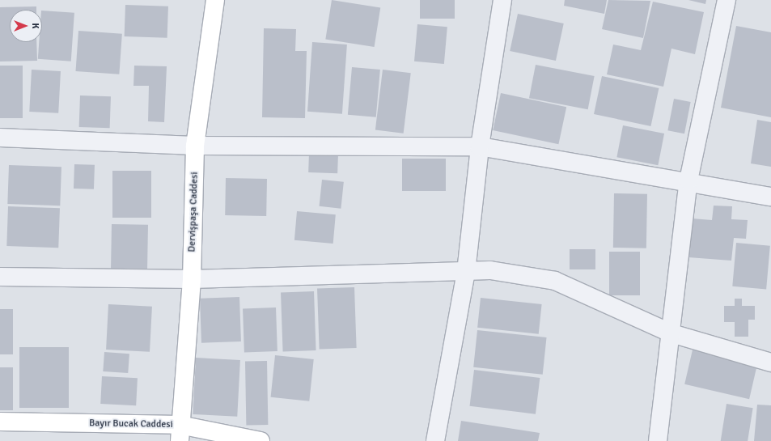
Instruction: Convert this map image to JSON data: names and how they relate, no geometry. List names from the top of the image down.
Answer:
{
  "streets": {
    "street": ["Dervişpaşa Caddesi", "Bayır Bucak Caddesi"]
  },
  "crossings": [
    ["Dervişpaşa Caddesi", "Bayır Bucak Caddesi"]
  ],
  "north": "right"
}
